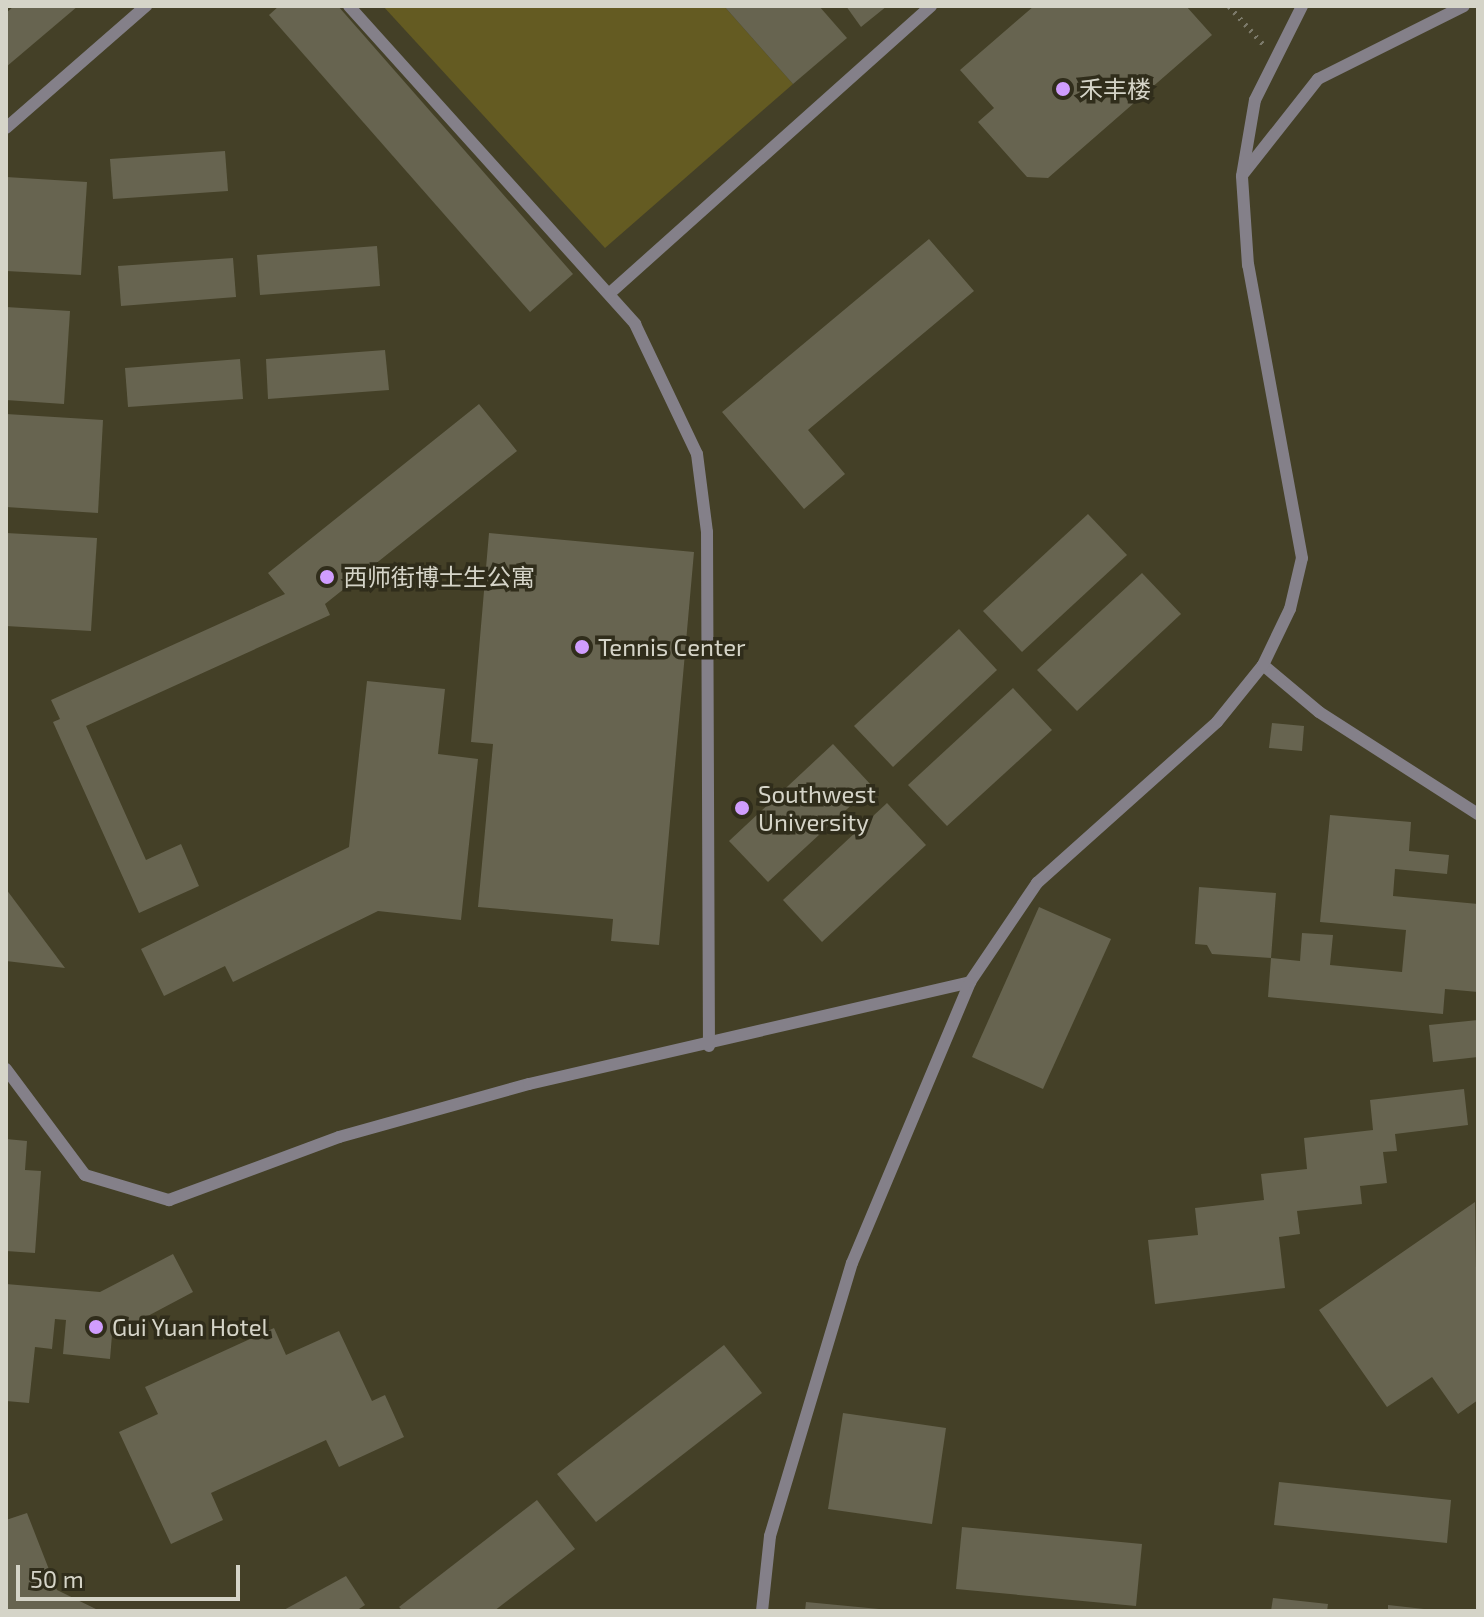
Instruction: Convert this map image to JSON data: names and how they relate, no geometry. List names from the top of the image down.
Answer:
{
  "places": [
    "禾丰楼",
    "西师街博士生公寓",
    "Tennis Center",
    "Southwest University",
    "Gui Yuan Hotel"
  ],
  "scale_bar": "50 m"
}
